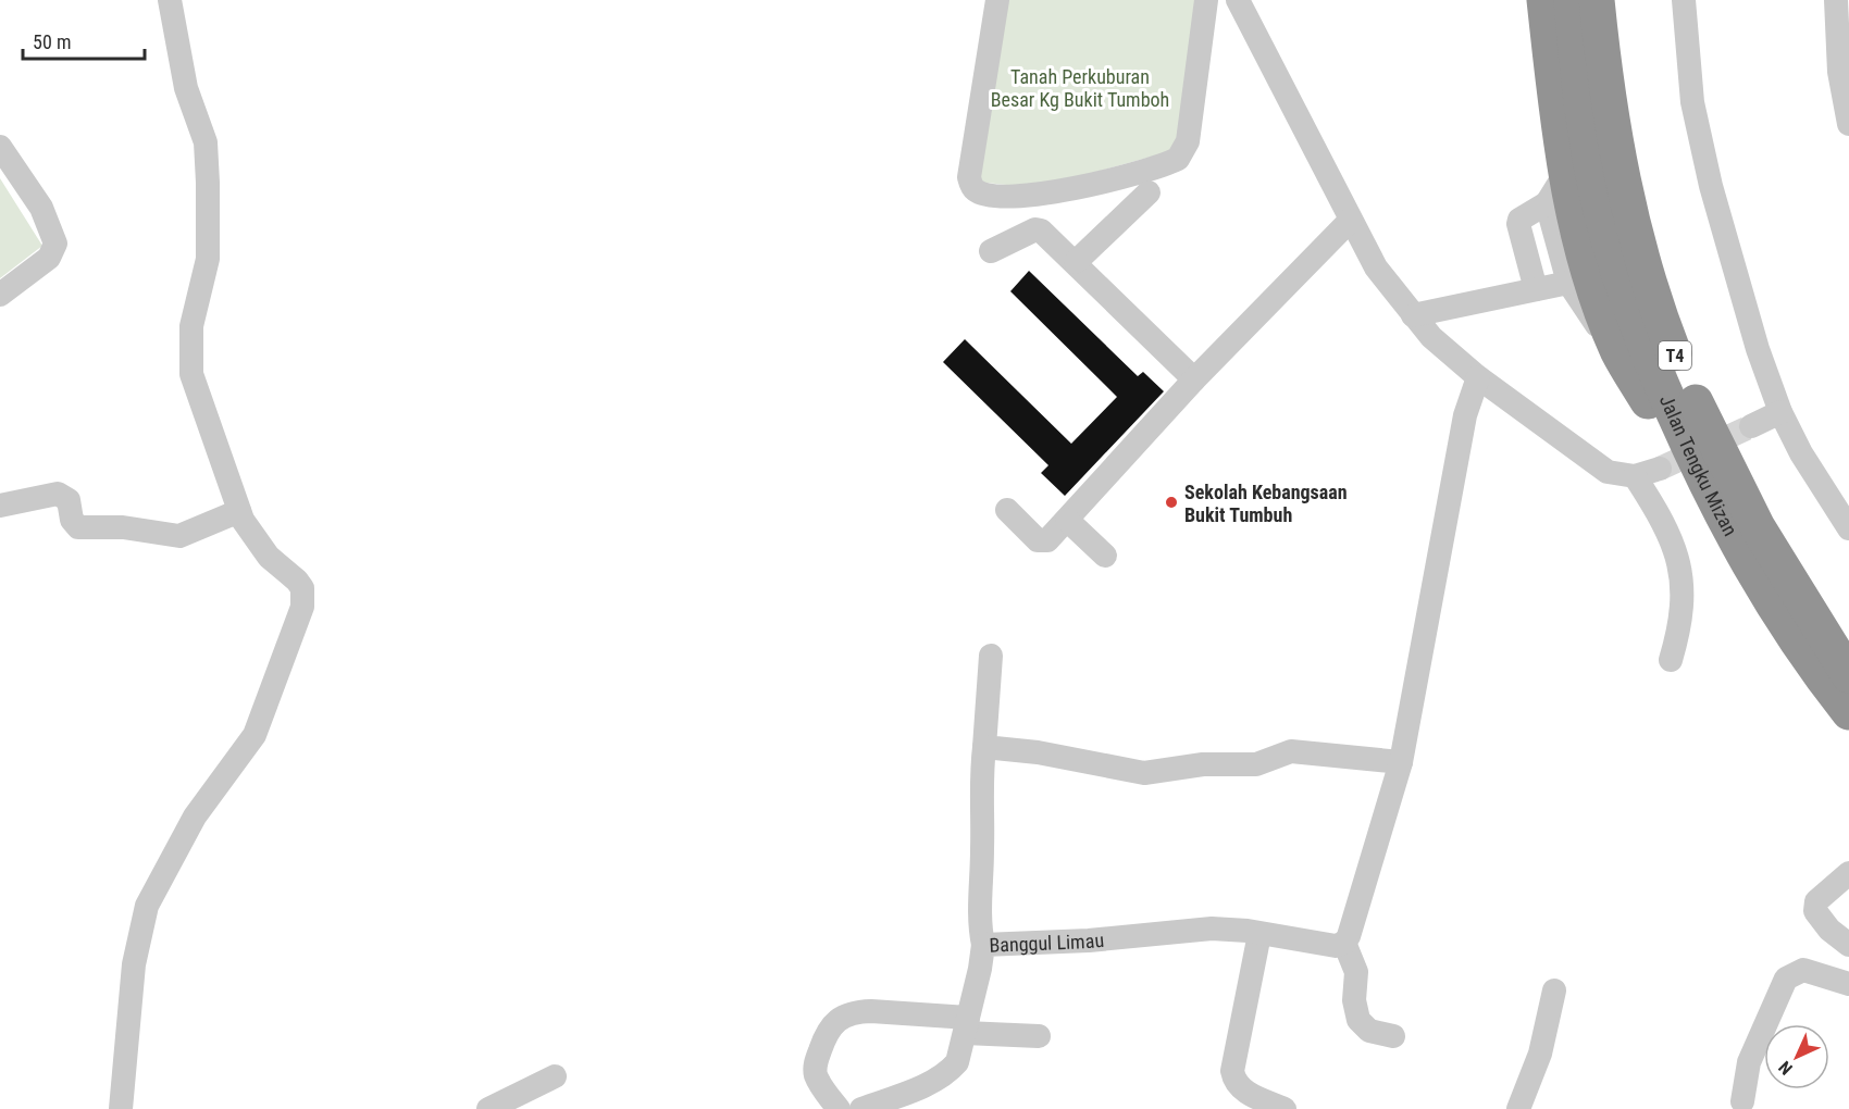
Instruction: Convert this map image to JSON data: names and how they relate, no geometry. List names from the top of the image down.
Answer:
{
  "streets": {
    "highway": ["T4", "Jalan Tengku Mizan"],
    "street": ["Banggul Limau"]
  },
  "parks": ["Tanah Perkuburan Besar Kg Bukit Tumboh"],
  "places": ["Sekolah Kebangsaan Bukit Tumbuh"],
  "scale_bar": "50 m",
  "north": "bottom left"
}
